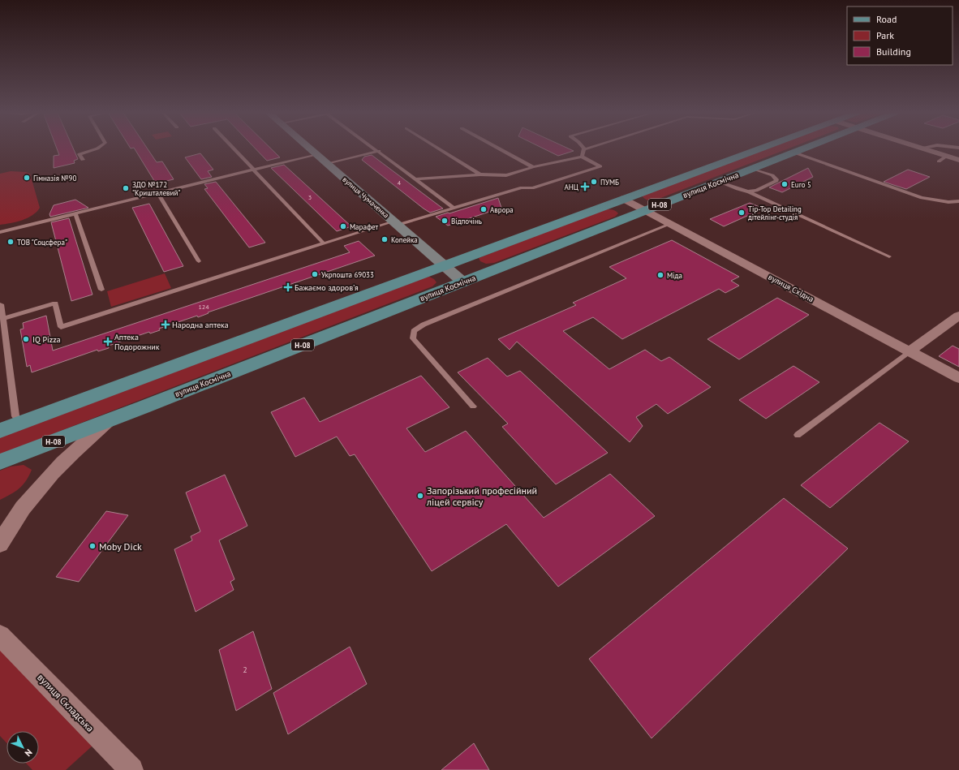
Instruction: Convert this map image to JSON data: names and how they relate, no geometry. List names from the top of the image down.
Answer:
{
  "streets": {
    "main road": ["вулиця Космічна", "Н-08"],
    "street": ["вулиця Чумаченка", "вулиця Східна", "вулиця Складська"]
  },
  "crossings": [
    ["вулиця Космічна", "вулиця Чумаченка"],
    ["вулиця Космічна", "вулиця Східна"],
    ["вулиця Чумаченка", "Н-08"],
    ["Н-08", "вулиця Східна"]
  ],
  "places": {
    "other": [
      "Гімназія №90",
      "ПУМБ",
      "Euro 5",
      "ЗДО №172 \"Кришталевий\"",
      "Аврора",
      "Tip-Top Detailing дітейлiнг-студiя",
      "Відпочінь",
      "Марафет",
      "Копейка",
      "ТОВ \"Соцсфера\"",
      "Укрпошта 69033",
      "Міда",
      "IQ Pizza",
      "Запорізький професійний ліцей сервісу",
      "Moby Dick"
    ],
    "health": [
      "АНЦ",
      "Бажаємо здоровʼя",
      "Народна аптека",
      "Аптека Подорожник"
    ]
  },
  "house_numbers": [
    "4",
    "3",
    "124",
    "2"
  ],
  "legend": ["Road", "Park", "Building"],
  "north": "bottom right"
}
